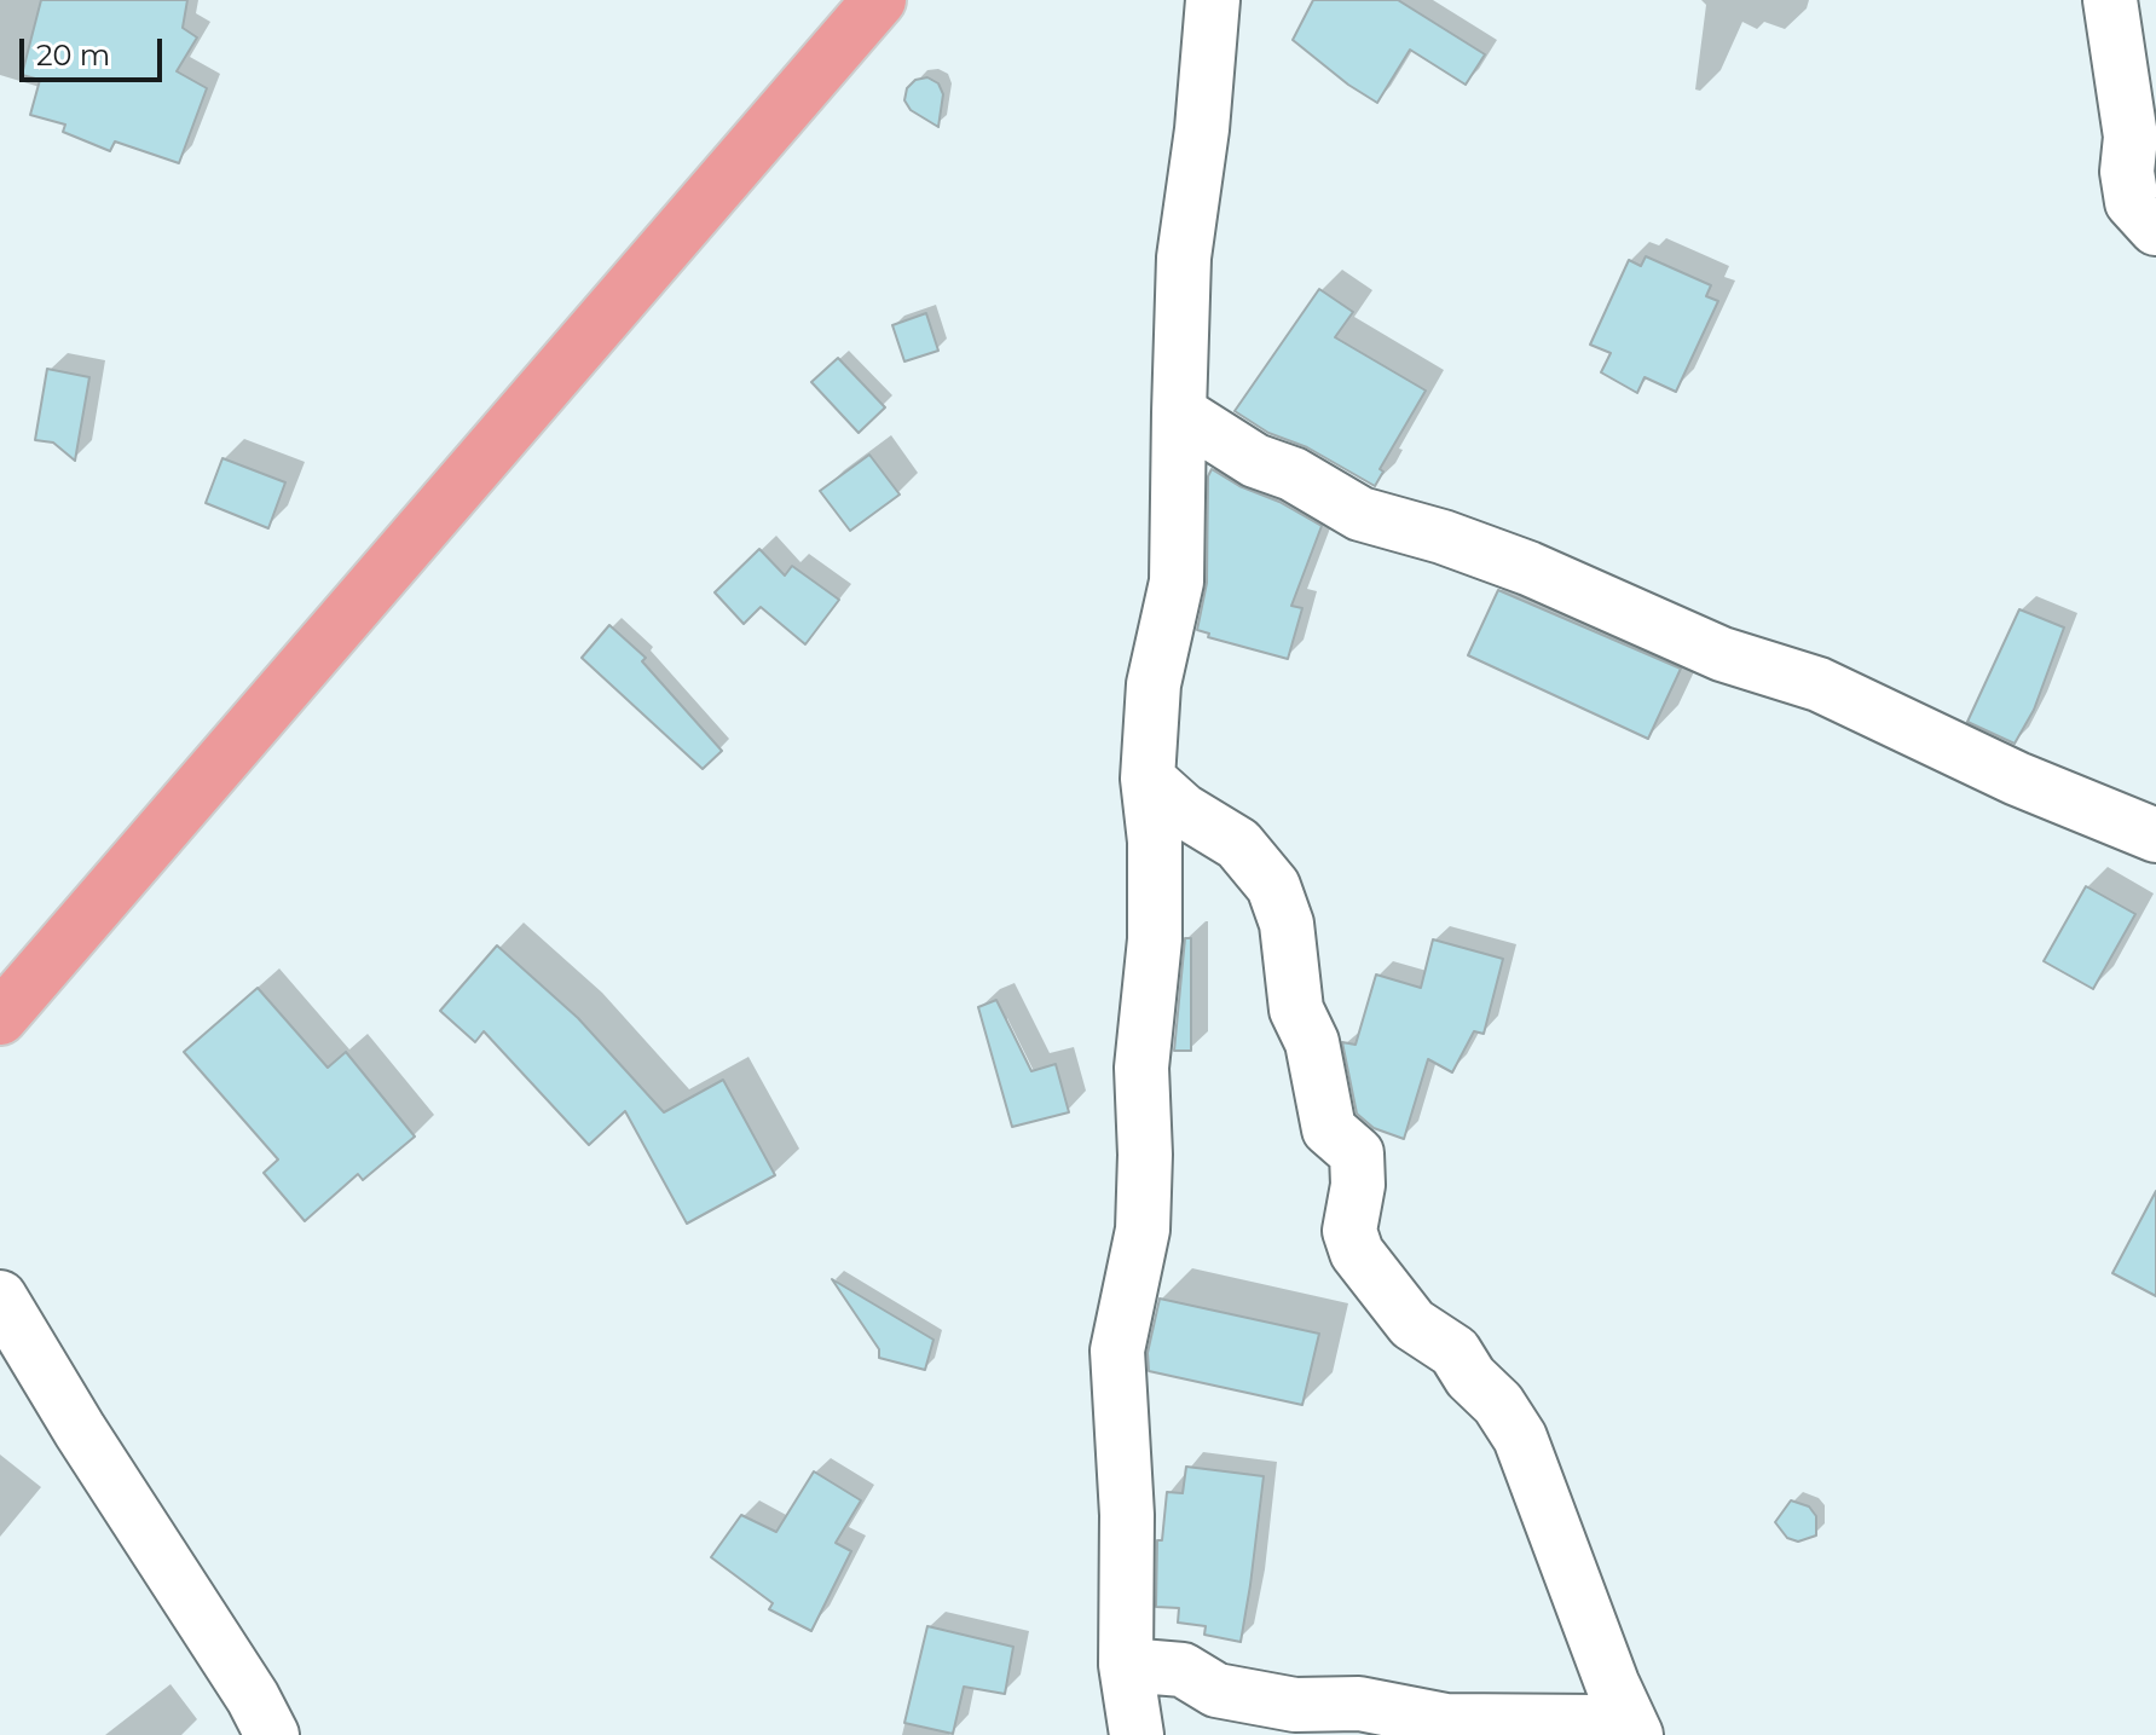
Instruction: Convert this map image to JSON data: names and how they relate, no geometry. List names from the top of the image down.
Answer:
{
  "scale_bar": "20 m"
}
